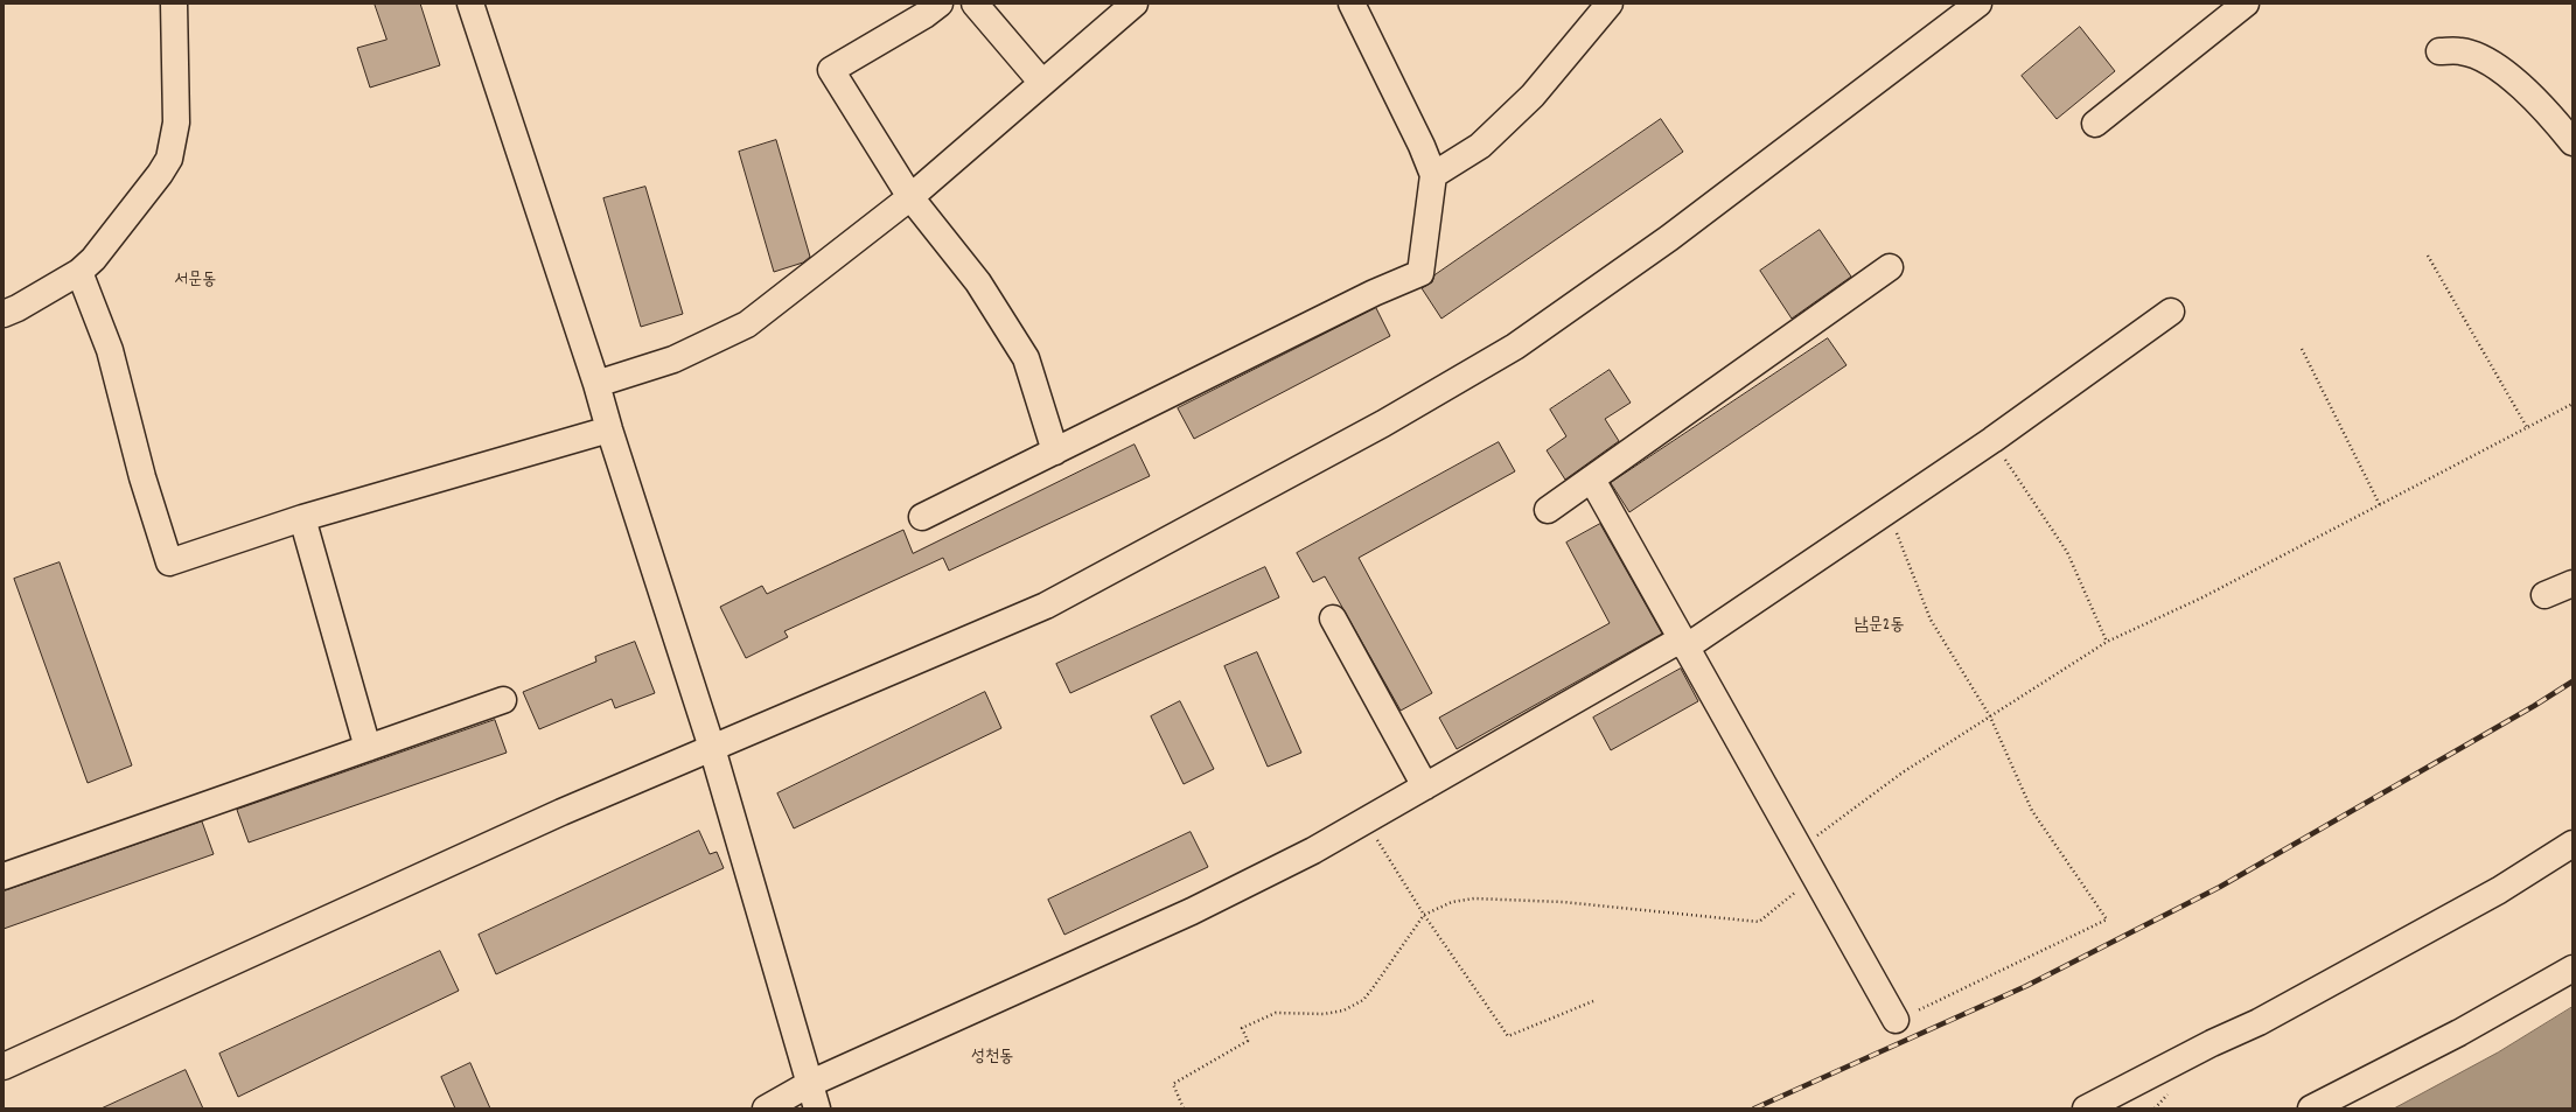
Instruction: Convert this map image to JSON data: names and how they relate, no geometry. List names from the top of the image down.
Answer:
{
  "districts": ["서문동", "남문2동", "성천동"]
}
